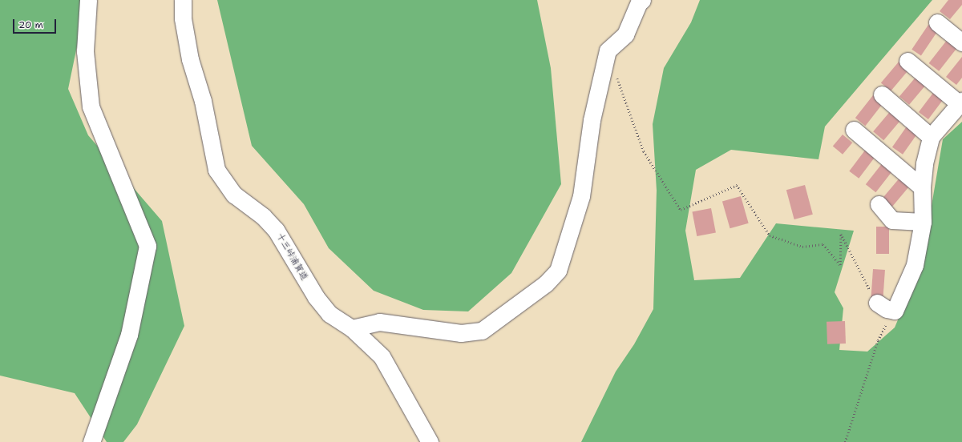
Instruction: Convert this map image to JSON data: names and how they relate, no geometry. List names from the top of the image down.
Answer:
{
  "streets": {
    "street": ["十三峠浦賀道"]
  },
  "scale_bar": "20 m"
}
